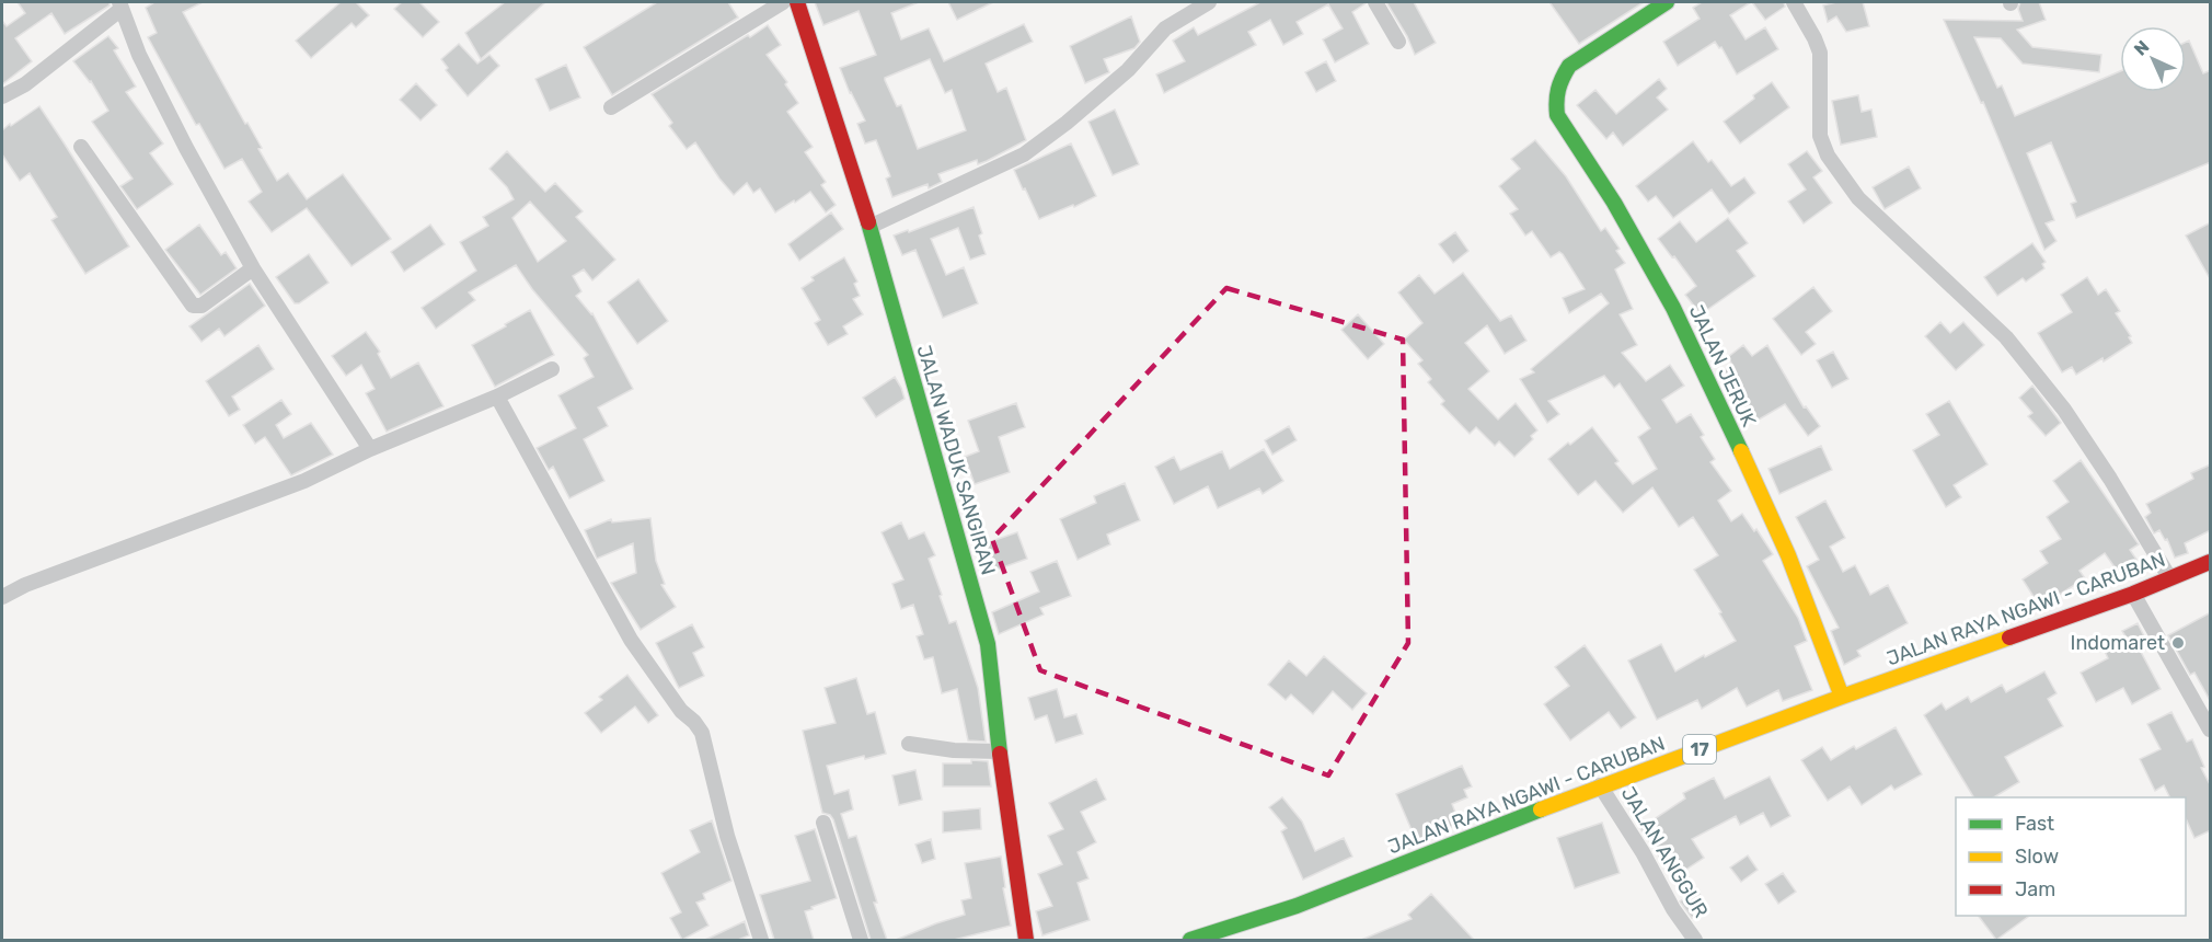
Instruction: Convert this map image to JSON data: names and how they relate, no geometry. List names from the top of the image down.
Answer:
{
  "streets": {
    "main road": [
      "JALAN JERUK",
      "JALAN WADUK SANGIRAN",
      "JALAN RAYA NGAWI - CARUBAN",
      "17"
    ],
    "street": ["JALAN ANGGUR"]
  },
  "crossings": [
    ["JALAN JERUK", "JALAN RAYA NGAWI - CARUBAN"],
    ["JALAN RAYA NGAWI - CARUBAN", "JALAN ANGGUR"]
  ],
  "places": ["Indomaret"],
  "legend": ["Fast", "Slow", "Jam"],
  "north": "top left"
}
